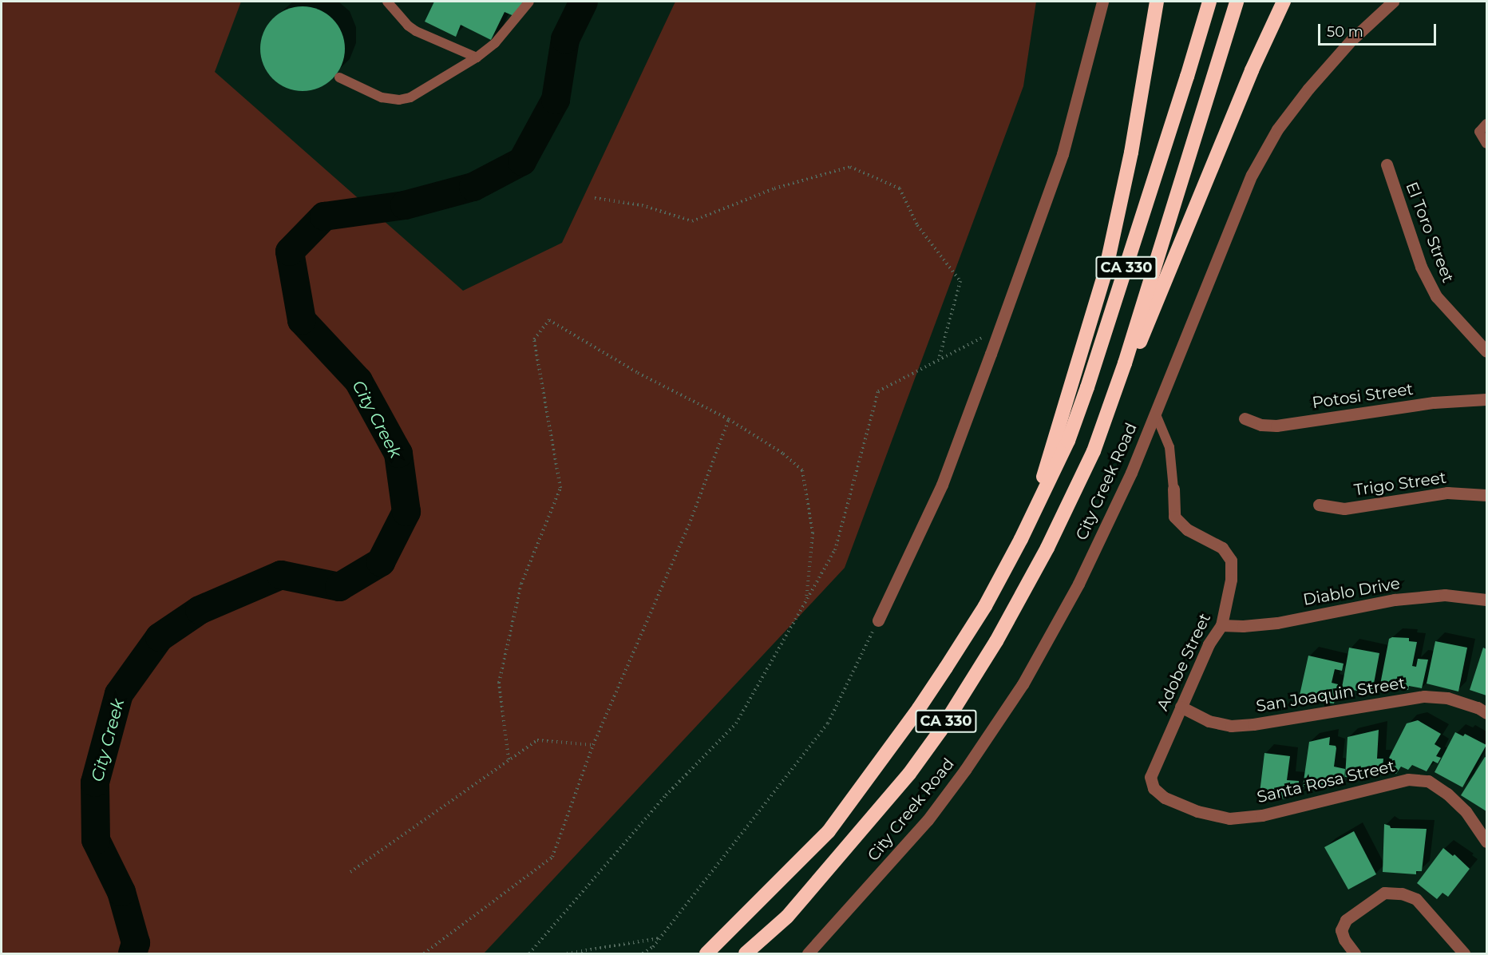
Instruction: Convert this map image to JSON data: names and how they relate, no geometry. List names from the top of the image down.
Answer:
{
  "streets": {
    "highway": ["CA 330"],
    "street": [
      "El Toro Street",
      "Potosi Street",
      "City Creek Road",
      "Trigo Street",
      "Diablo Drive",
      "Adobe Street",
      "San Joaquin Street",
      "Santa Rosa Street"
    ]
  },
  "crossings": [
    ["Diablo Drive", "Adobe Street"],
    ["Adobe Street", "San Joaquin Street"],
    ["Adobe Street", "Santa Rosa Street"]
  ],
  "water": ["City Creek"],
  "scale_bar": "50 m"
}
